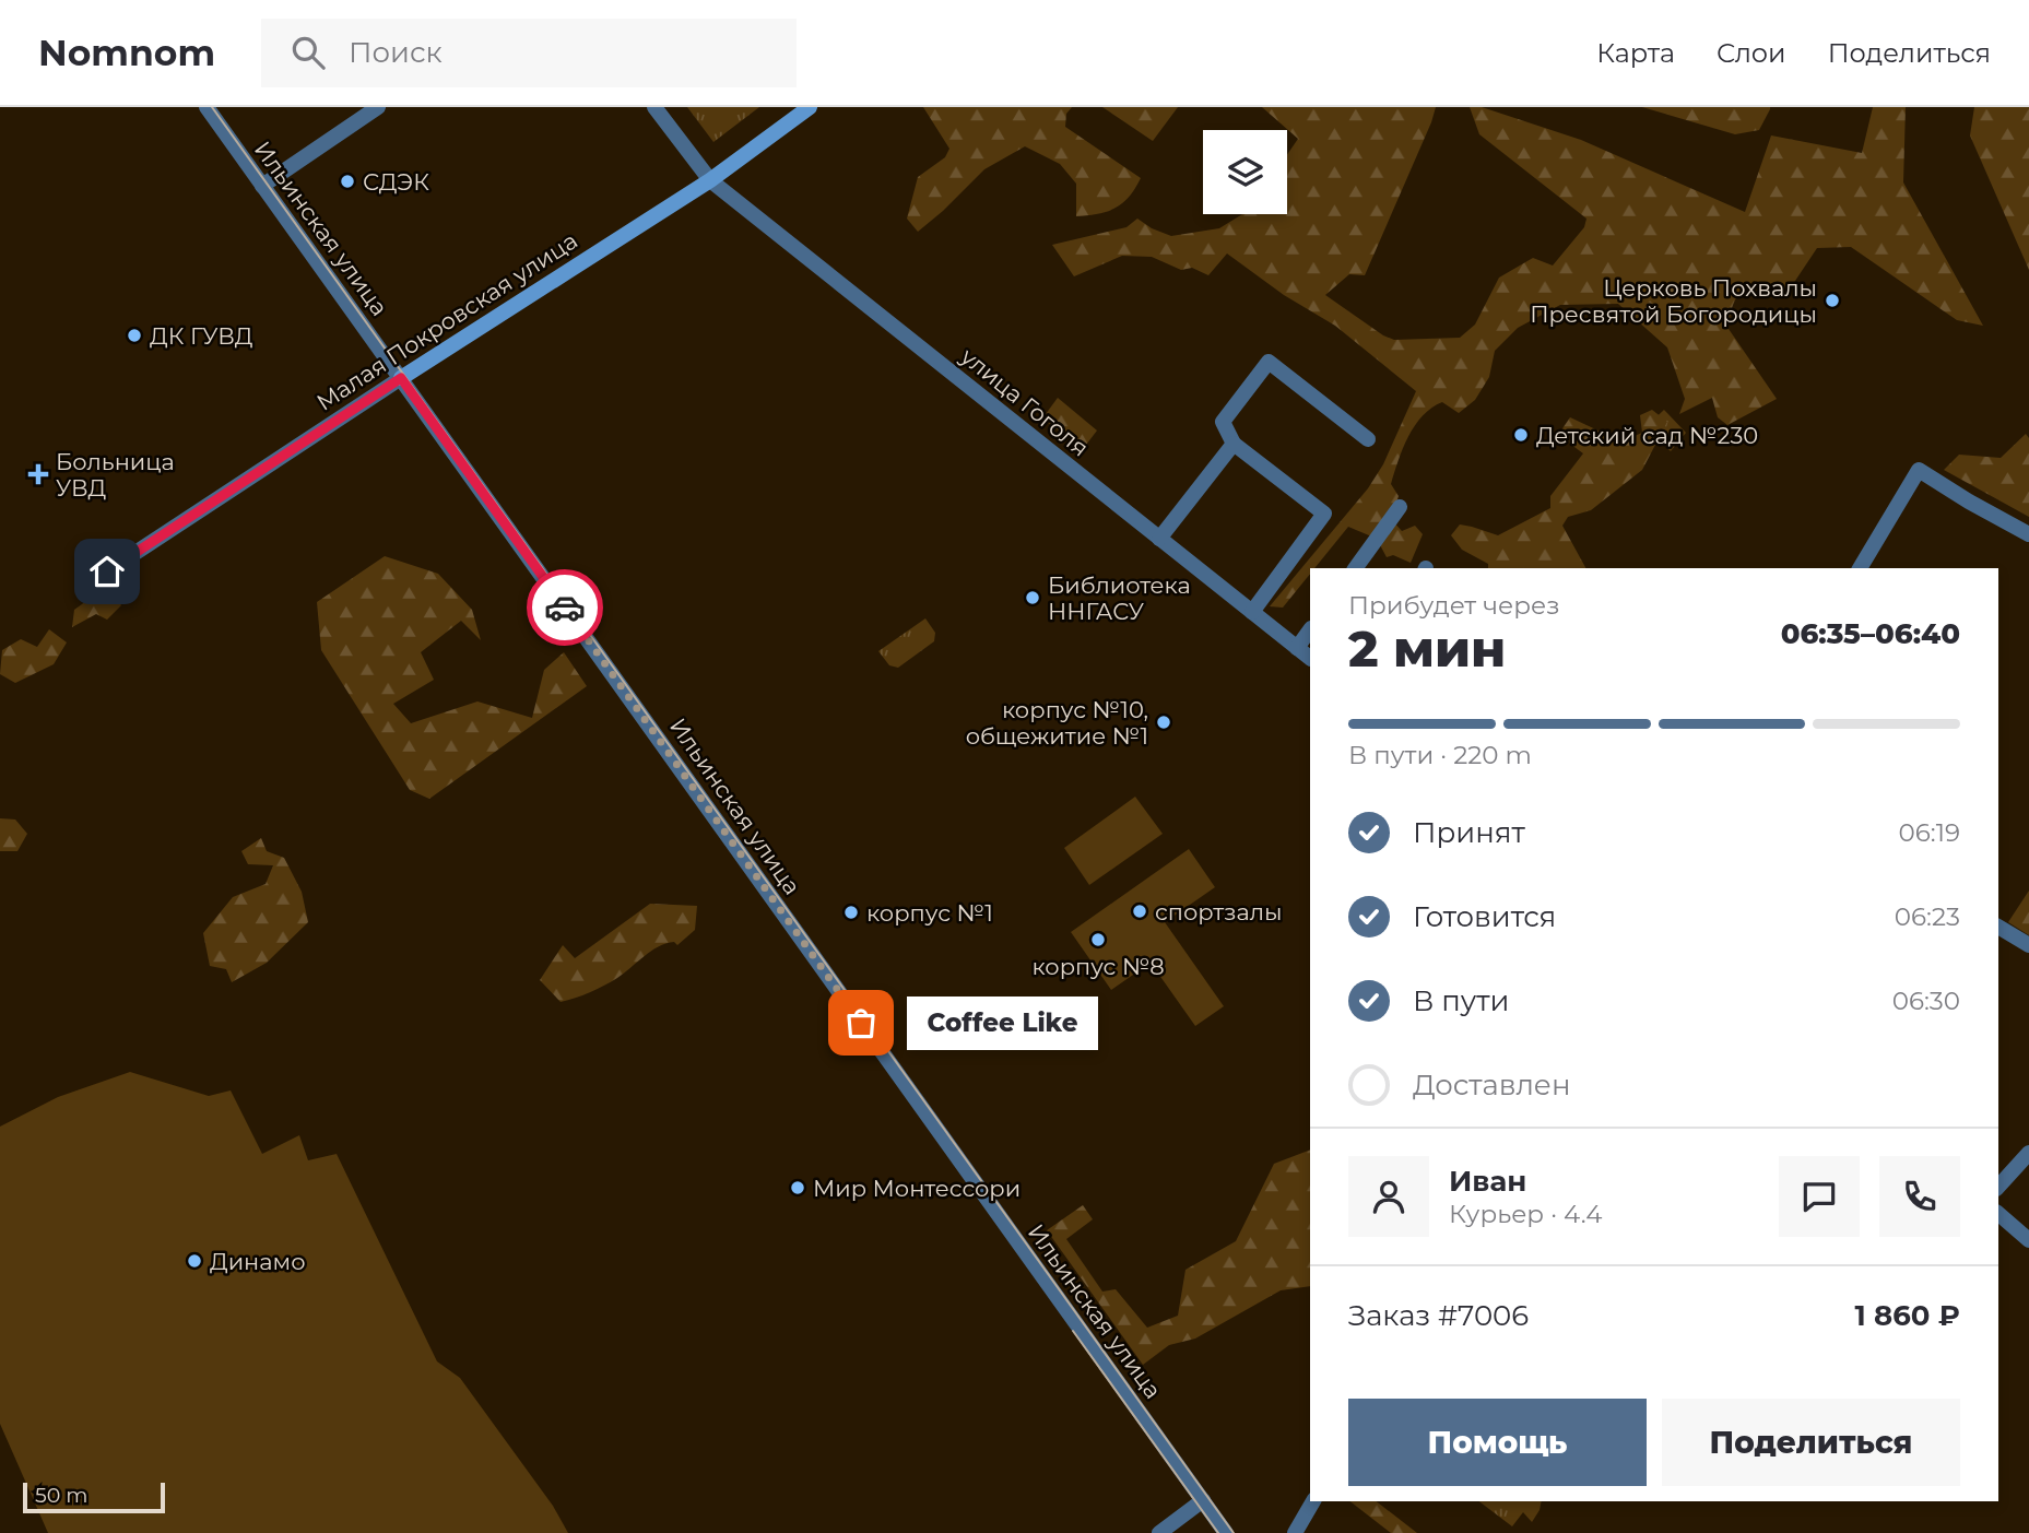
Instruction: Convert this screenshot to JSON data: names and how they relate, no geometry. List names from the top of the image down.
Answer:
{
  "streets": {
    "main road": ["Малая Покровская улица"],
    "street": ["Ильинская улица", "улица Гоголя"]
  },
  "crossings": [
    ["Ильинская улица", "Малая Покровская улица"],
    ["Малая Покровская улица", "улица Гоголя"]
  ],
  "places": {
    "other": [
      "СДЭК",
      "Церковь Похвалы Пресвятой Богородицы",
      "ДК ГУВД",
      "Детский сад №230",
      "Библиотека ННГАСУ",
      "корпус №10, общежитие №1",
      "спортзалы",
      "корпус №1",
      "корпус №8",
      "Coffee Like",
      "Мир Монтессори",
      "Динамо"
    ],
    "health": ["Больница УВД"]
  },
  "scale_bar": "50 m",
  "page": {
    "header": "Nomnom",
    "search": "Поиск",
    "nav": ["Карта", "Слои", "Поделиться"],
    "heading": ["2 мин", "Прибудет через", "06:35–06:40"],
    "panel": [
      "Иван",
      "Курьер · 4.4",
      "Заказ #7006",
      "1 860 ₽"
    ],
    "bar": "В пути · 220 m",
    "list": [
      ["Принят", "06:19"],
      ["Готовится", "06:23"],
      ["В пути", "06:30"],
      "Доставлен"
    ],
    "bubble": "Coffee Like",
    "buttons": ["Помощь", "Поделиться"],
    "scale": "50 m"
  }
}
